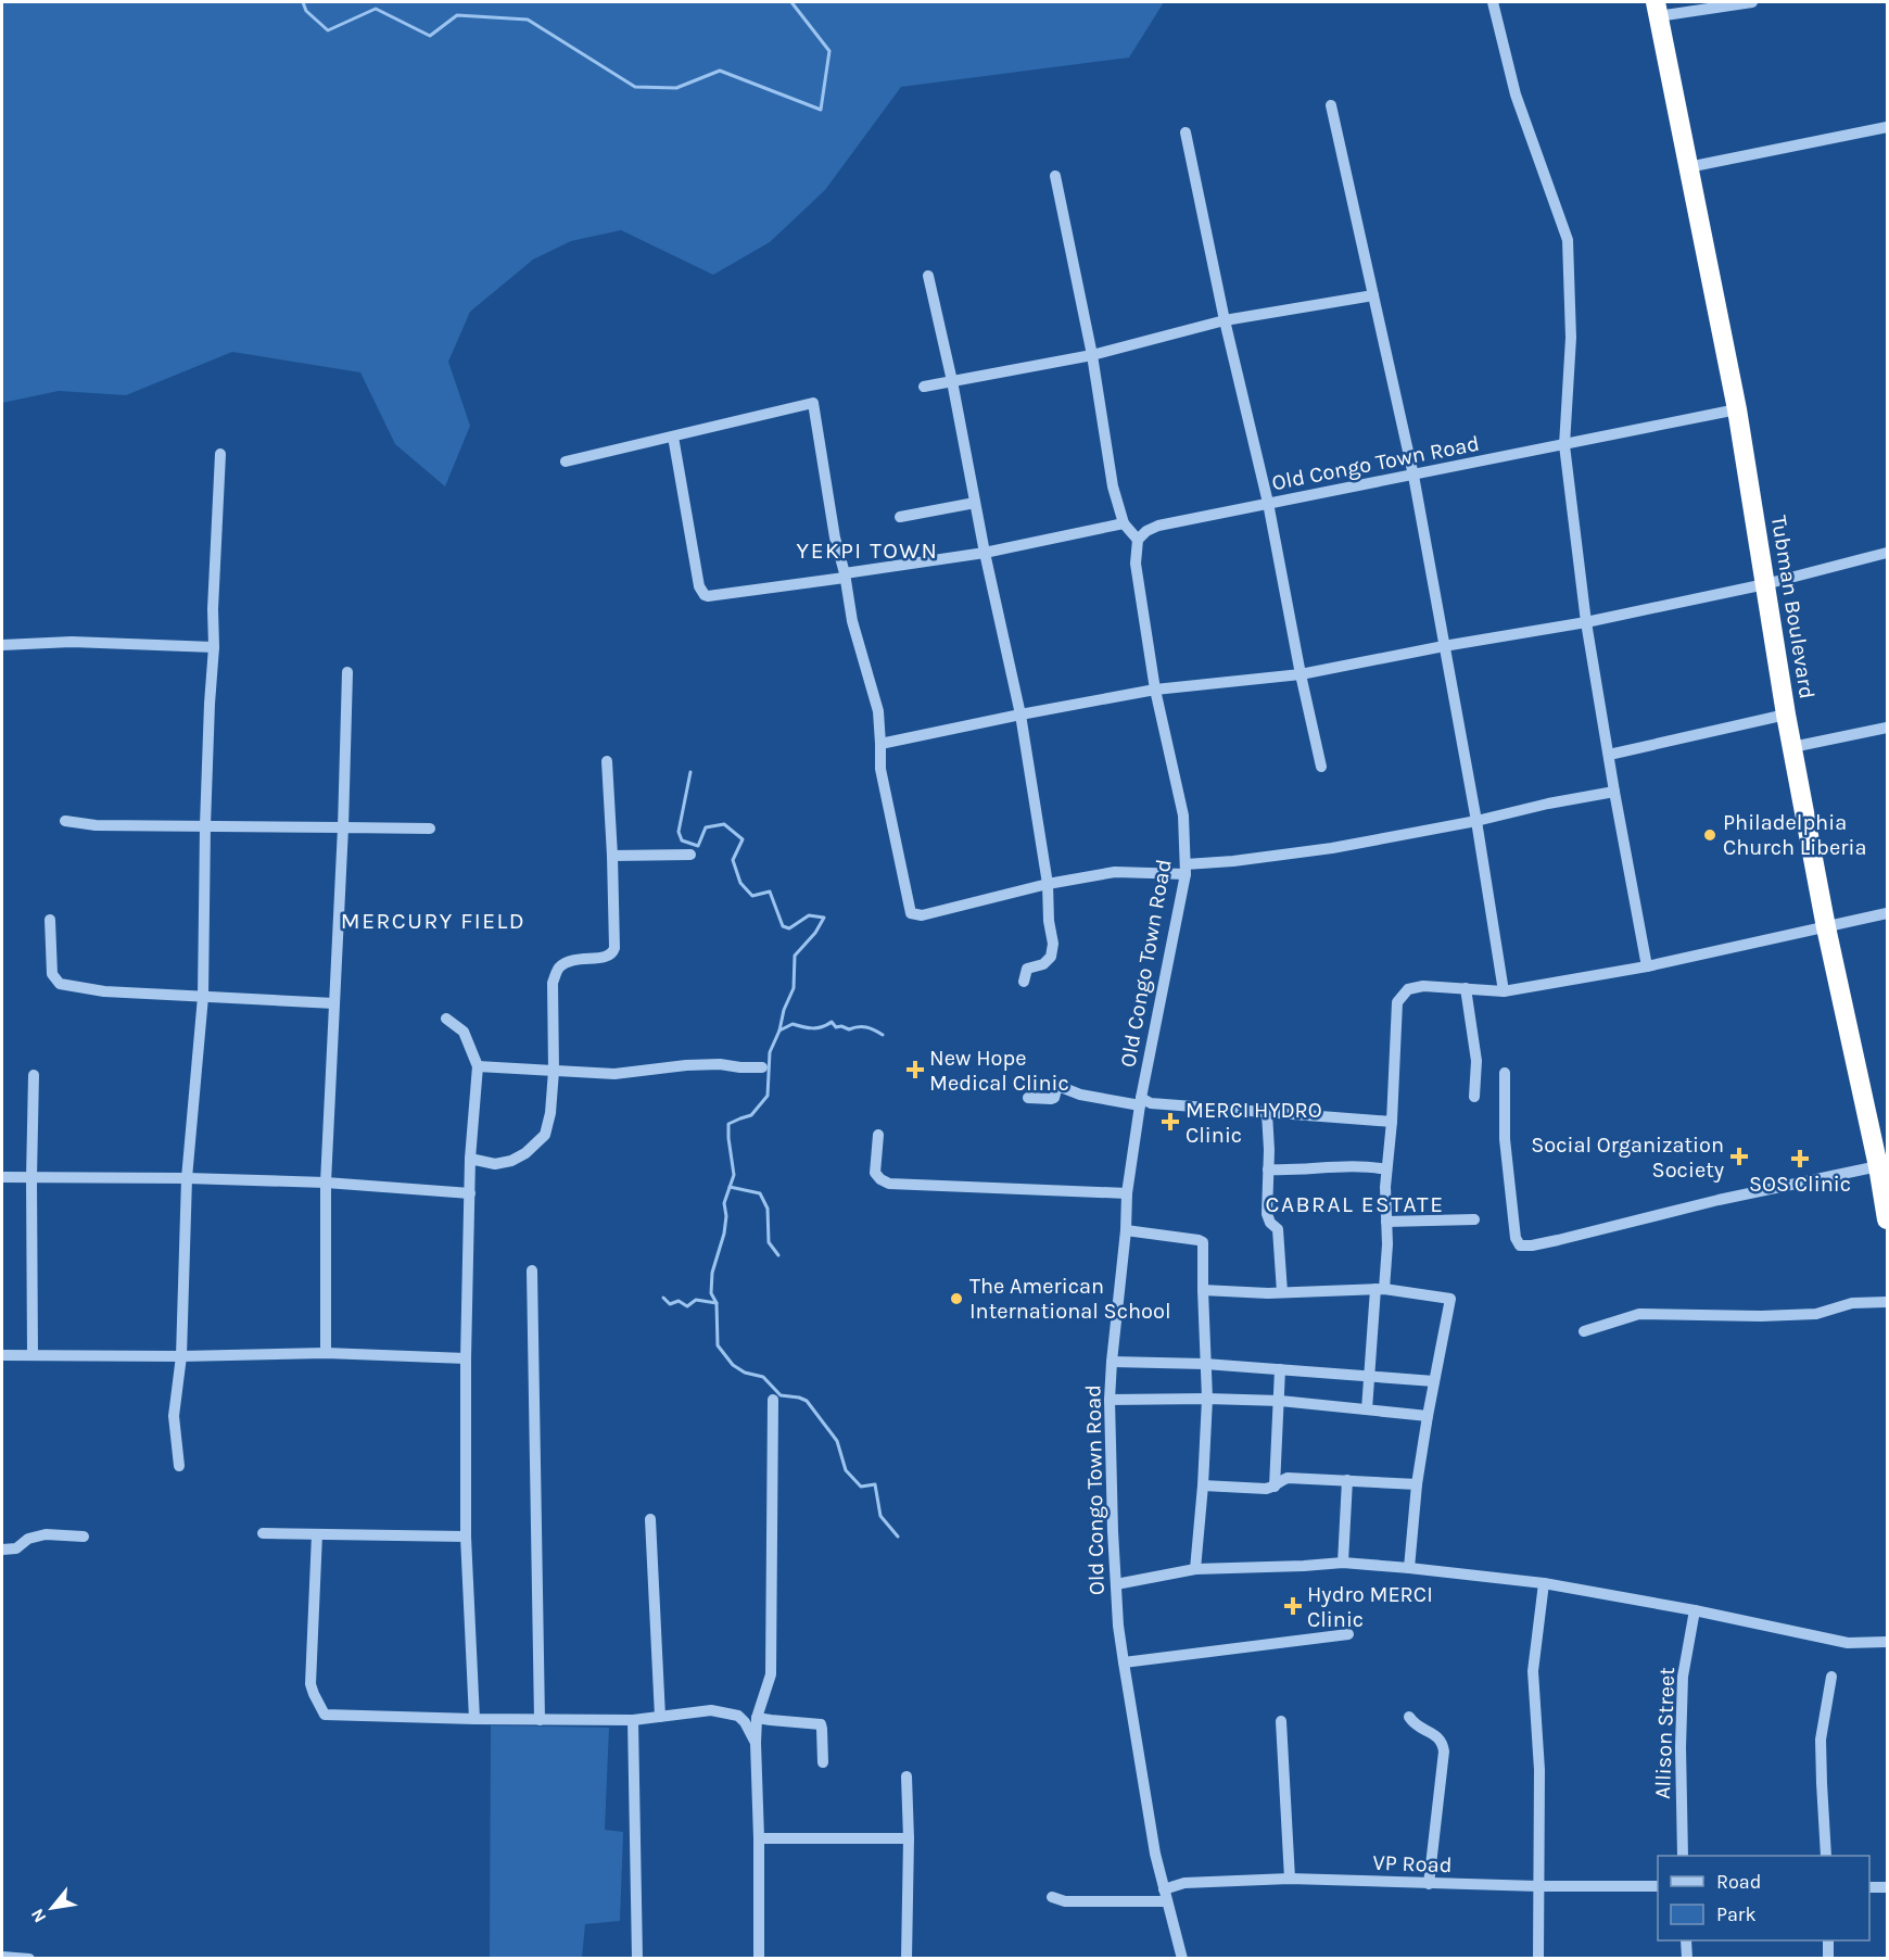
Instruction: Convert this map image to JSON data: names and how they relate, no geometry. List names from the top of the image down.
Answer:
{
  "streets": {
    "highway": ["Tubman Boulevard"],
    "street": ["Old Congo Town Road", "Allison Street", "VP Road"]
  },
  "crossings": [
    ["Old Congo Town Road", "Tubman Boulevard"],
    ["Old Congo Town Road", "VP Road"]
  ],
  "districts": ["YEKPI TOWN", "MERCURY FIELD", "CABRAL ESTATE"],
  "places": {
    "other": ["Philadelphia Church Liberia", "The American International School"],
    "health": [
      "New Hope Medical Clinic",
      "MERCI HYDRO Clinic",
      "Social Organization Society",
      "SOS Clinic",
      "Hydro MERCI Clinic"
    ]
  },
  "legend": ["Road", "Park"],
  "north": "bottom left"
}
